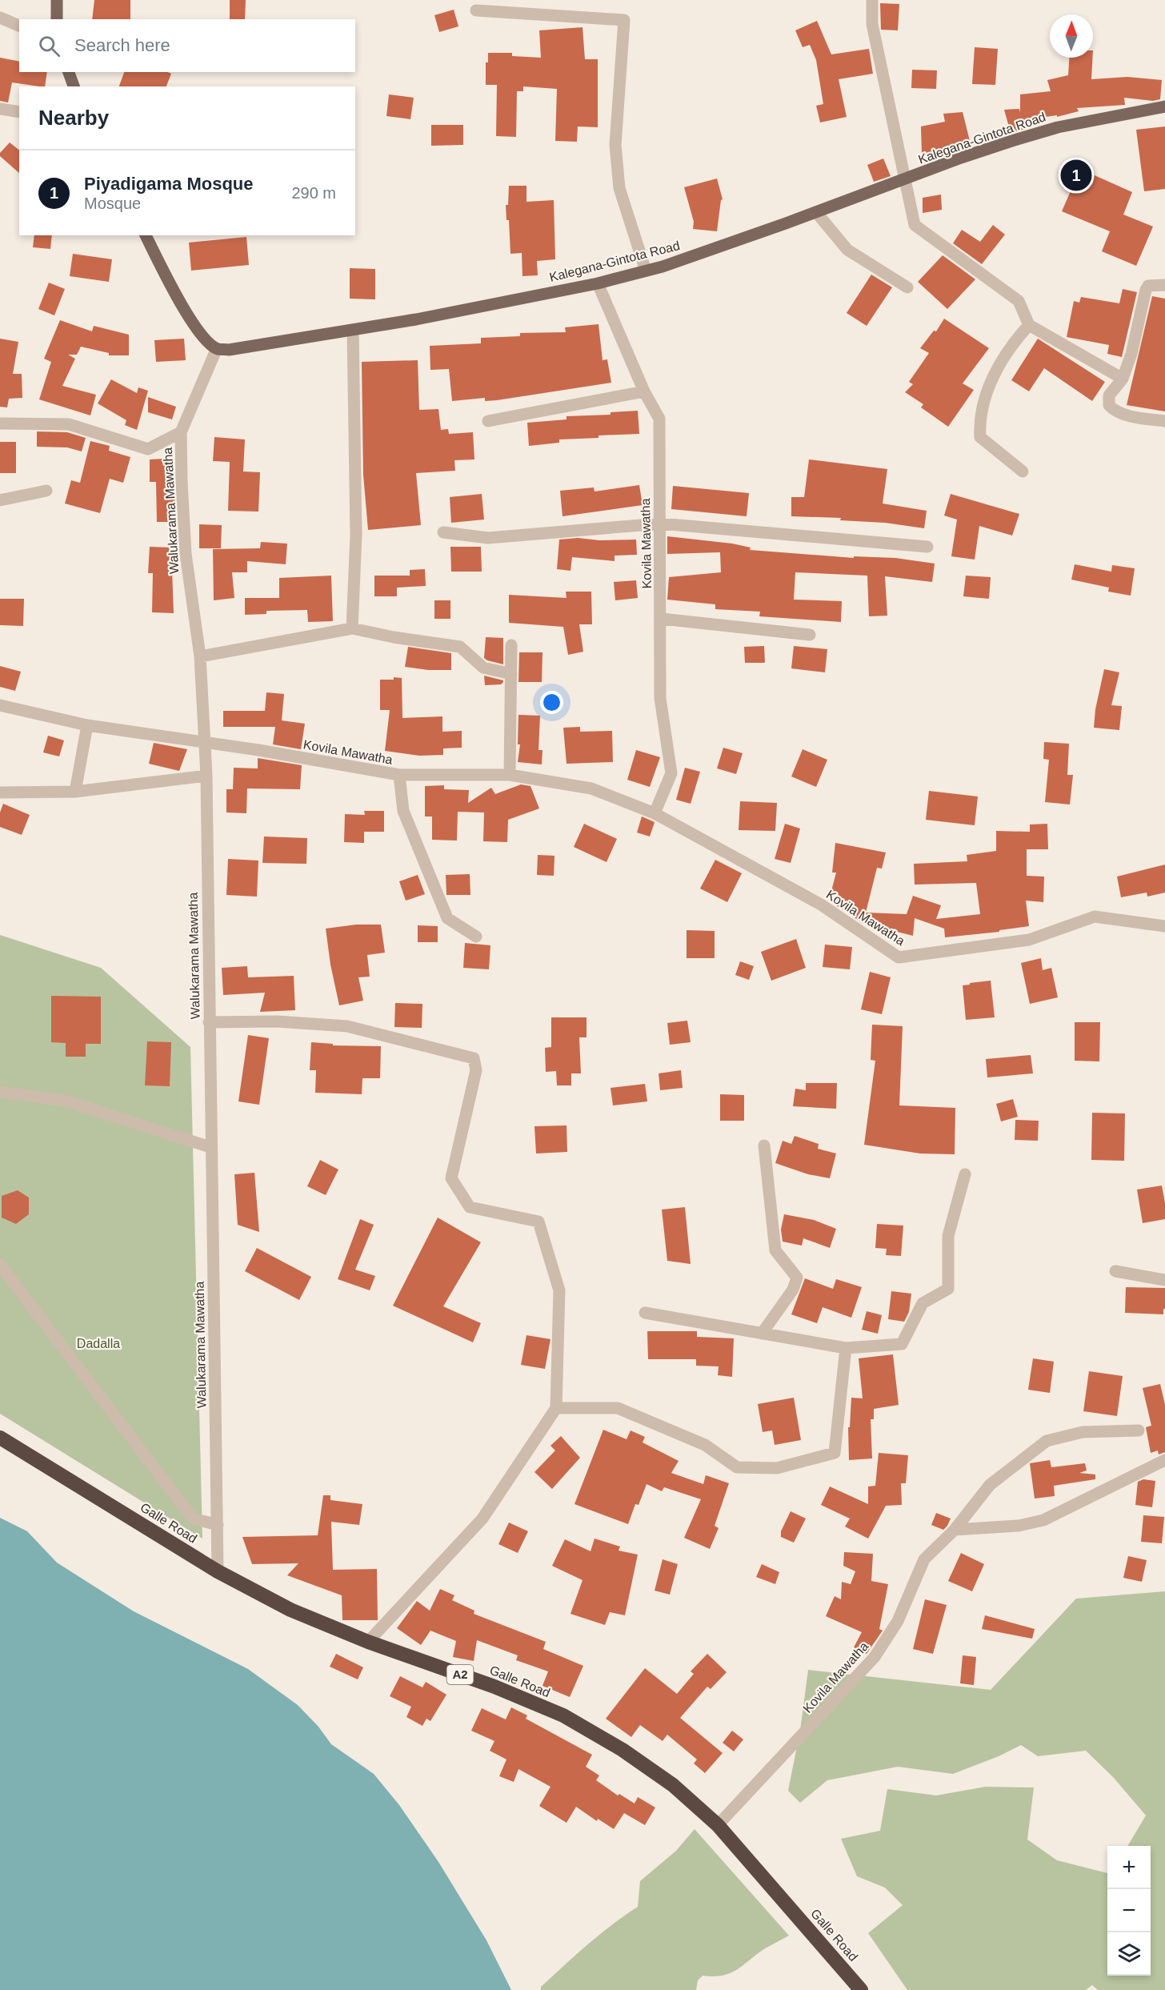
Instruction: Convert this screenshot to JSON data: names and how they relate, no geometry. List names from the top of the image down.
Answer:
{
  "streets": {
    "highway": ["Galle Road", "A2"],
    "main road": ["Kalegana-Gintota Road"],
    "street": ["Walukarama Mawatha", "Kovila Mawatha"]
  },
  "crossings": [
    ["Kalegana-Gintota Road", "Walukarama Mawatha"],
    ["Kalegana-Gintota Road", "Kovila Mawatha"],
    ["Walukarama Mawatha", "Kovila Mawatha"],
    ["Walukarama Mawatha", "Galle Road"],
    ["Kovila Mawatha", "Galle Road"]
  ],
  "parks": ["Dadalla"],
  "north": "top",
  "page": {
    "search": "Search here",
    "heading": "Nearby",
    "list": [
      {
        "mark": "1",
        "name": "Piyadigama Mosque",
        "note": "Mosque",
        "value": "290 m"
      }
    ],
    "pins": "1",
    "map_buttons": ["+", "−"]
  }
}
